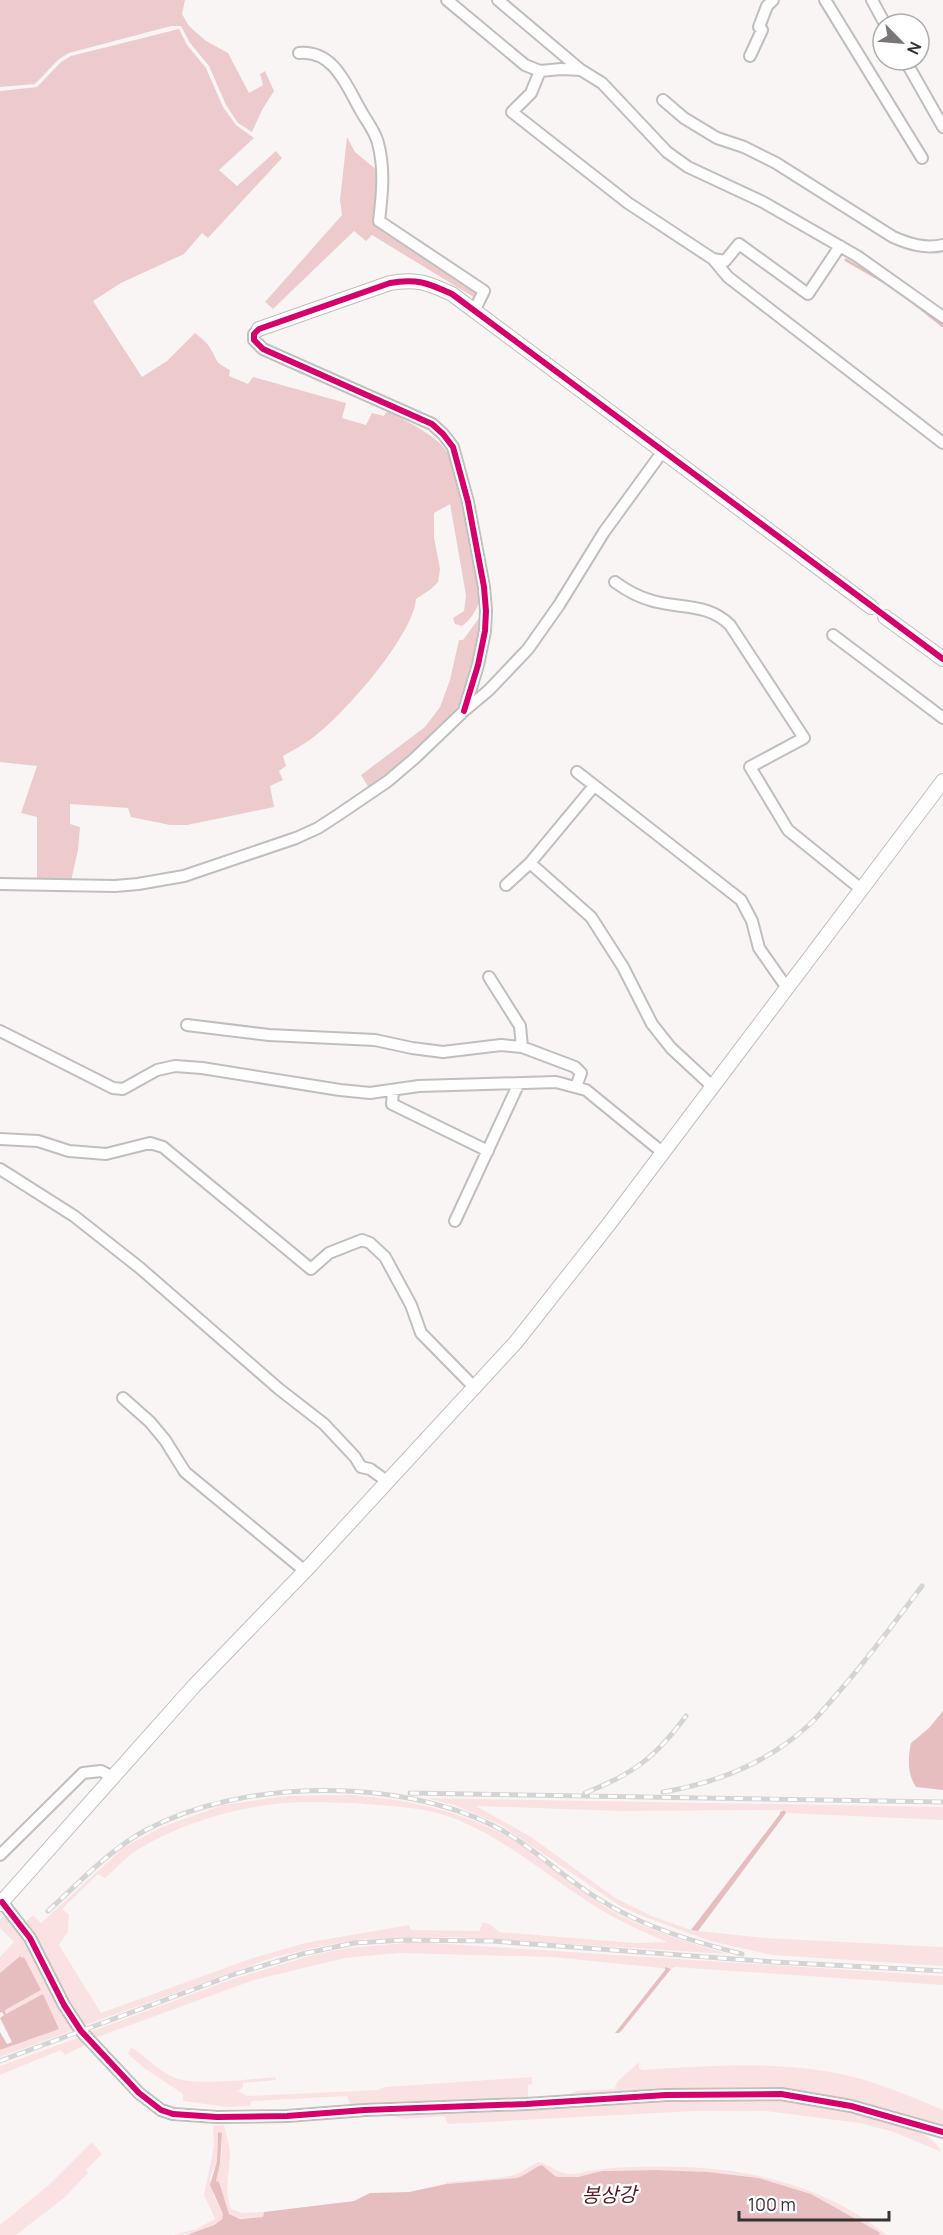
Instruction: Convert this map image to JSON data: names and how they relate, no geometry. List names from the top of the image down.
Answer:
{
  "water": ["봉상강"],
  "scale_bar": "100 m",
  "north": "bottom right"
}
